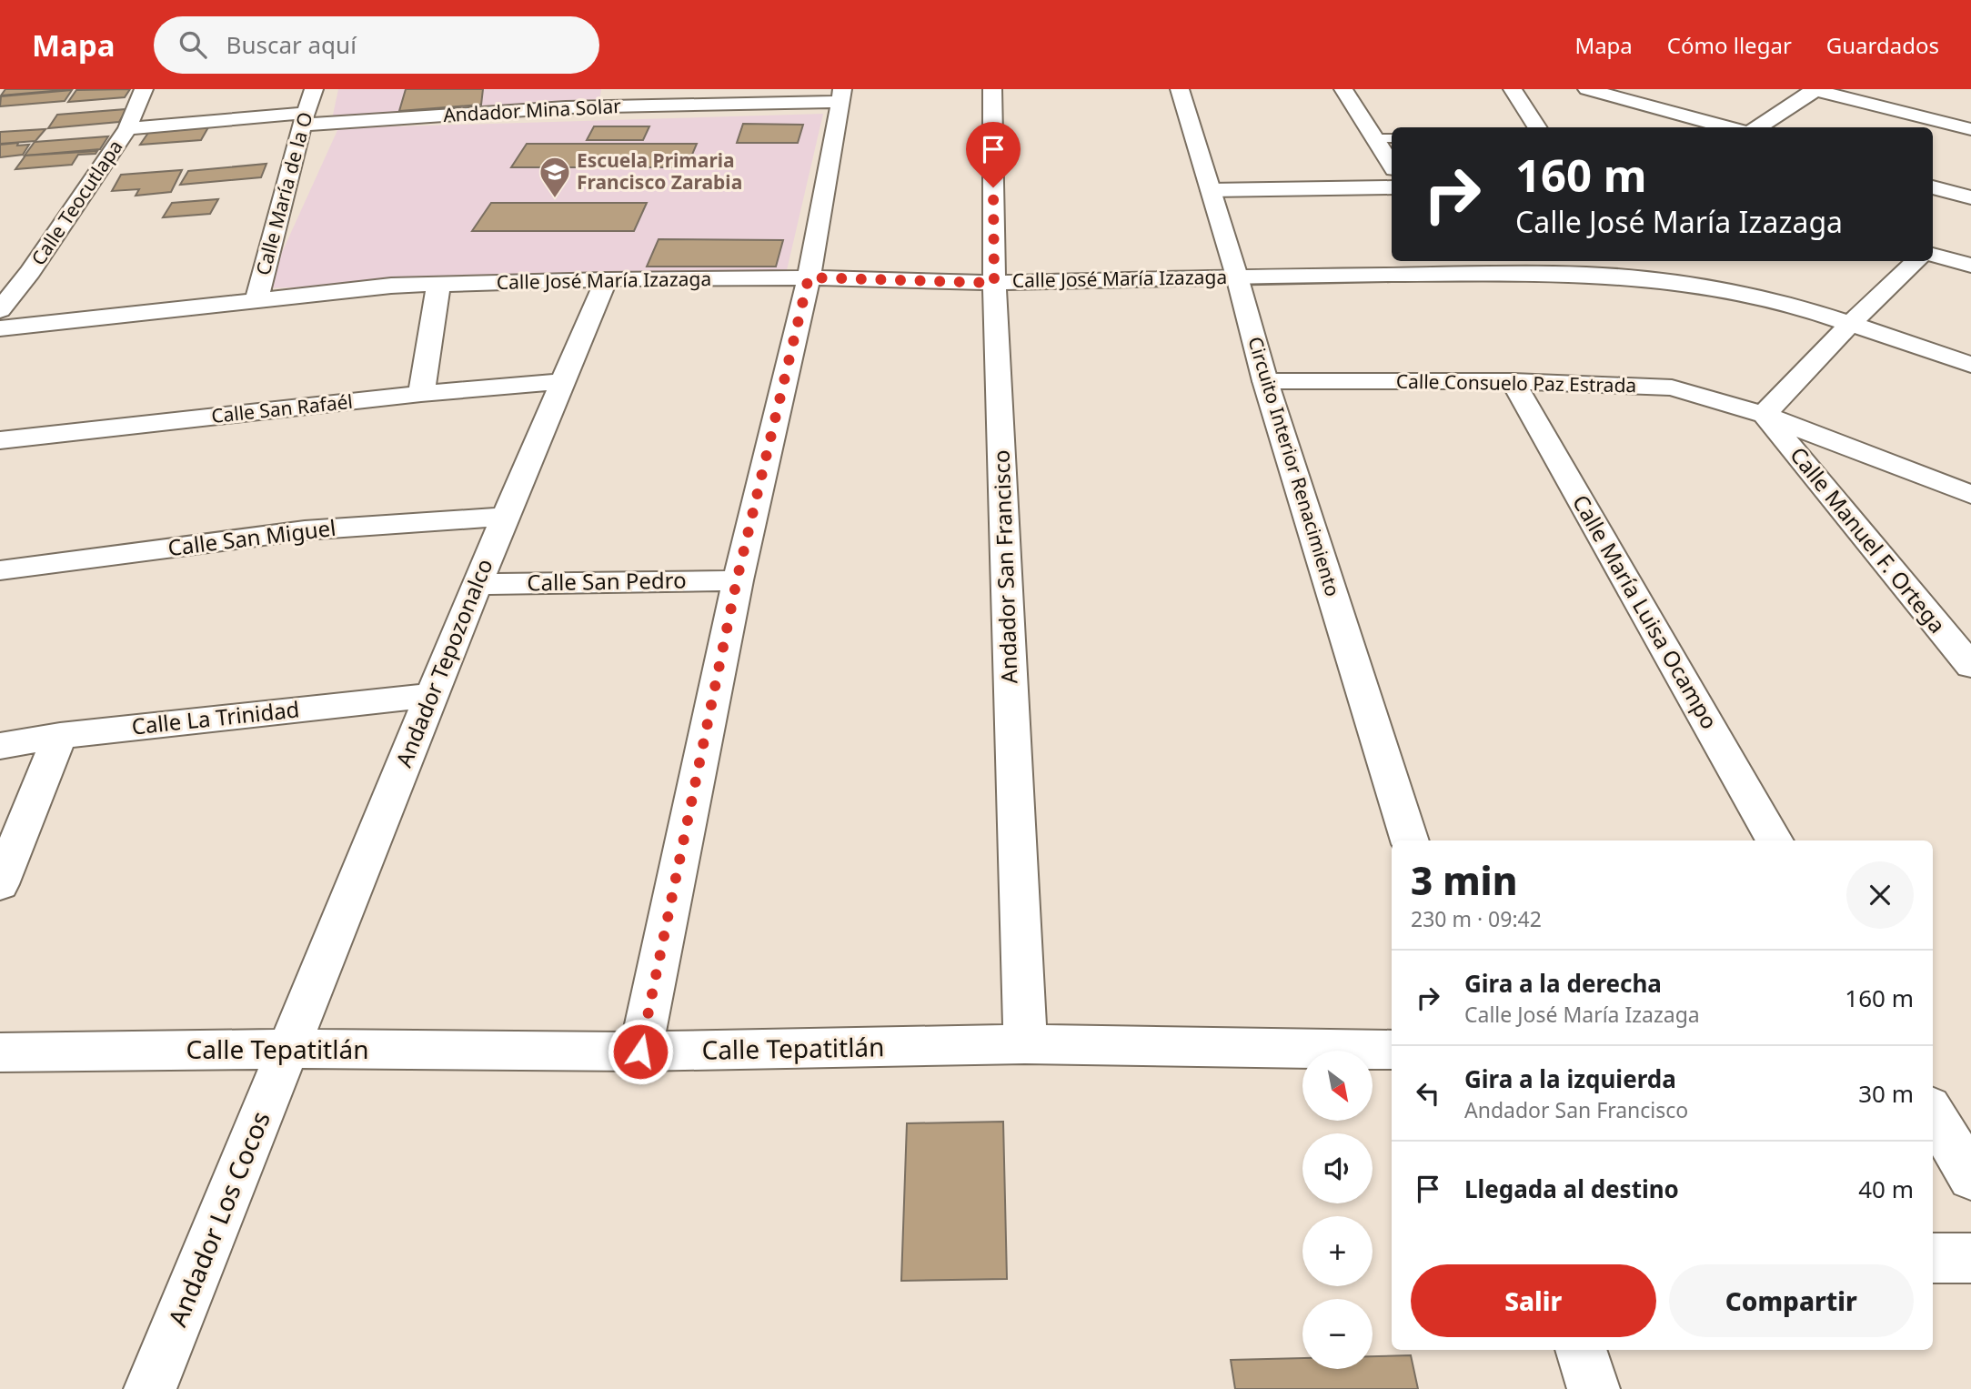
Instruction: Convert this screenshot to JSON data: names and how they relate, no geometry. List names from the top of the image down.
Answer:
{
  "streets": {
    "street": [
      "Andador Mina Solar",
      "Calle María de la O",
      "Calle Teocutlapa",
      "Calle José María Izazaga",
      "Calle Consuelo Paz Estrada",
      "Calle San Rafaél",
      "Circuito Interior Renacimiento",
      "Calle San Miguel",
      "Calle Manuel F. Ortega",
      "Andador San Francisco",
      "Calle San Pedro",
      "Calle María Luisa Ocampo",
      "Andador Tepozonalco",
      "Calle La Trinidad",
      "Calle Tepatitlán",
      "Andador Los Cocos"
    ]
  },
  "crossings": [
    ["Andador Mina Solar", "Calle María de la O"],
    ["Andador Mina Solar", "Calle Teocutlapa"],
    ["Calle María de la O", "Calle José María Izazaga"],
    ["Calle José María Izazaga", "Circuito Interior Renacimiento"],
    ["Calle José María Izazaga", "Andador San Francisco"],
    ["Calle José María Izazaga", "Andador Tepozonalco"],
    ["Calle Consuelo Paz Estrada", "Circuito Interior Renacimiento"],
    ["Calle Consuelo Paz Estrada", "Calle Manuel F. Ortega"],
    ["Calle Consuelo Paz Estrada", "Calle María Luisa Ocampo"],
    ["Calle San Rafaél", "Andador Tepozonalco"],
    ["Calle San Miguel", "Andador Tepozonalco"],
    ["Andador San Francisco", "Calle Tepatitlán"],
    ["Calle San Pedro", "Andador Tepozonalco"],
    ["Andador Tepozonalco", "Calle La Trinidad"],
    ["Andador Tepozonalco", "Calle Tepatitlán"],
    ["Andador Tepozonalco", "Andador Los Cocos"],
    ["Calle Tepatitlán", "Andador Los Cocos"]
  ],
  "places": {
    "school or university": ["Escuela Primaria Francisco Zarabia"]
  },
  "north": "bottom right",
  "page": {
    "header": "Mapa",
    "search": "Buscar aquí",
    "nav": ["Mapa", "Cómo llegar", "Guardados"],
    "turn": ["160 m", "Calle José María Izazaga"],
    "heading": ["3 min", "230 m · 09:42"],
    "list": [
      {
        "name": "Gira a la derecha",
        "note": "Calle José María Izazaga",
        "value": "160 m"
      },
      {
        "name": "Gira a la izquierda",
        "note": "Andador San Francisco",
        "value": "30 m"
      },
      {
        "name": "Llegada al destino",
        "value": "40 m"
      }
    ],
    "map_buttons": ["+", "−"],
    "buttons": ["Salir", "Compartir"]
  }
}
